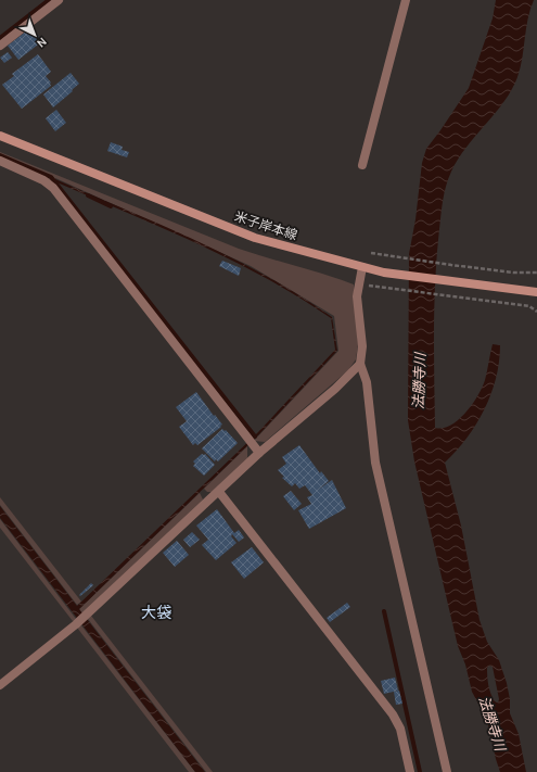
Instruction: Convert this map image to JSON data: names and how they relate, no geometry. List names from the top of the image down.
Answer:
{
  "streets": {
    "main road": ["米子岸本線"]
  },
  "districts": ["大袋"],
  "water": ["法勝寺川"],
  "north": "bottom right"
}
